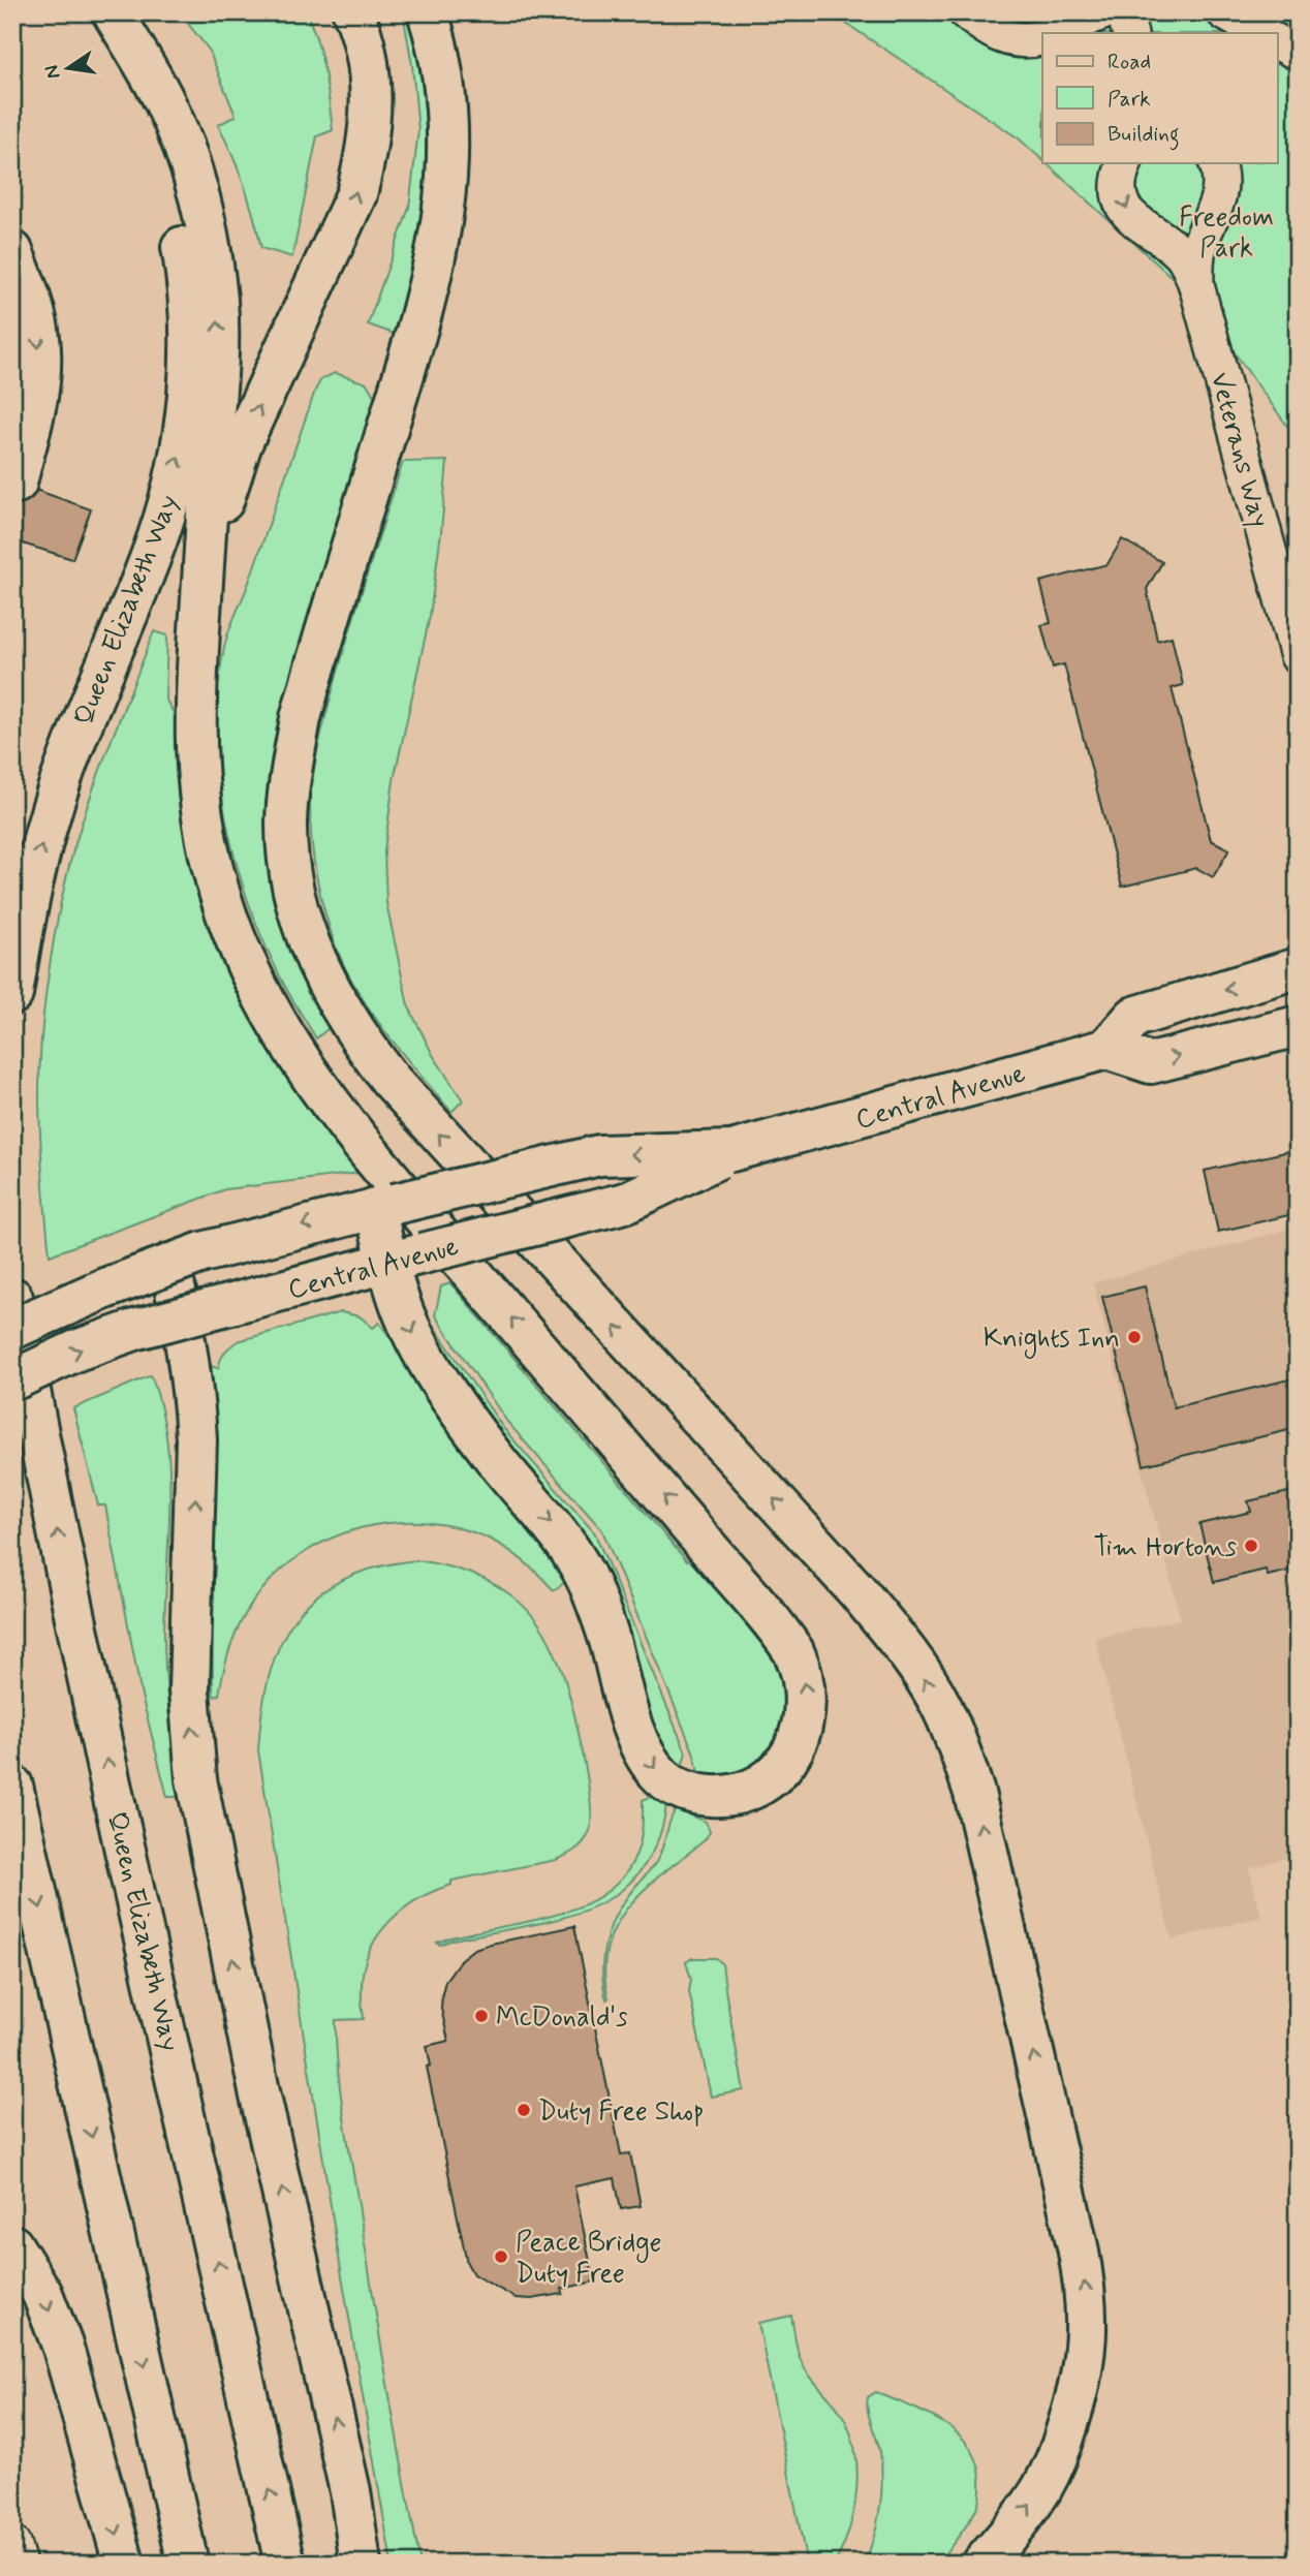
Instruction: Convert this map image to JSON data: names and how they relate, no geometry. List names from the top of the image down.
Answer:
{
  "streets": {
    "main road": ["Queen Elizabeth Way", "Central Avenue"],
    "street": ["Veterans Way"]
  },
  "parks": ["Freedom Park"],
  "places": [
    "Knights Inn",
    "Tim Hortons",
    "McDonald's",
    "Duty Free Shop",
    "Peace Bridge Duty Free"
  ],
  "legend": ["Road", "Park", "Building"],
  "north": "left"
}
